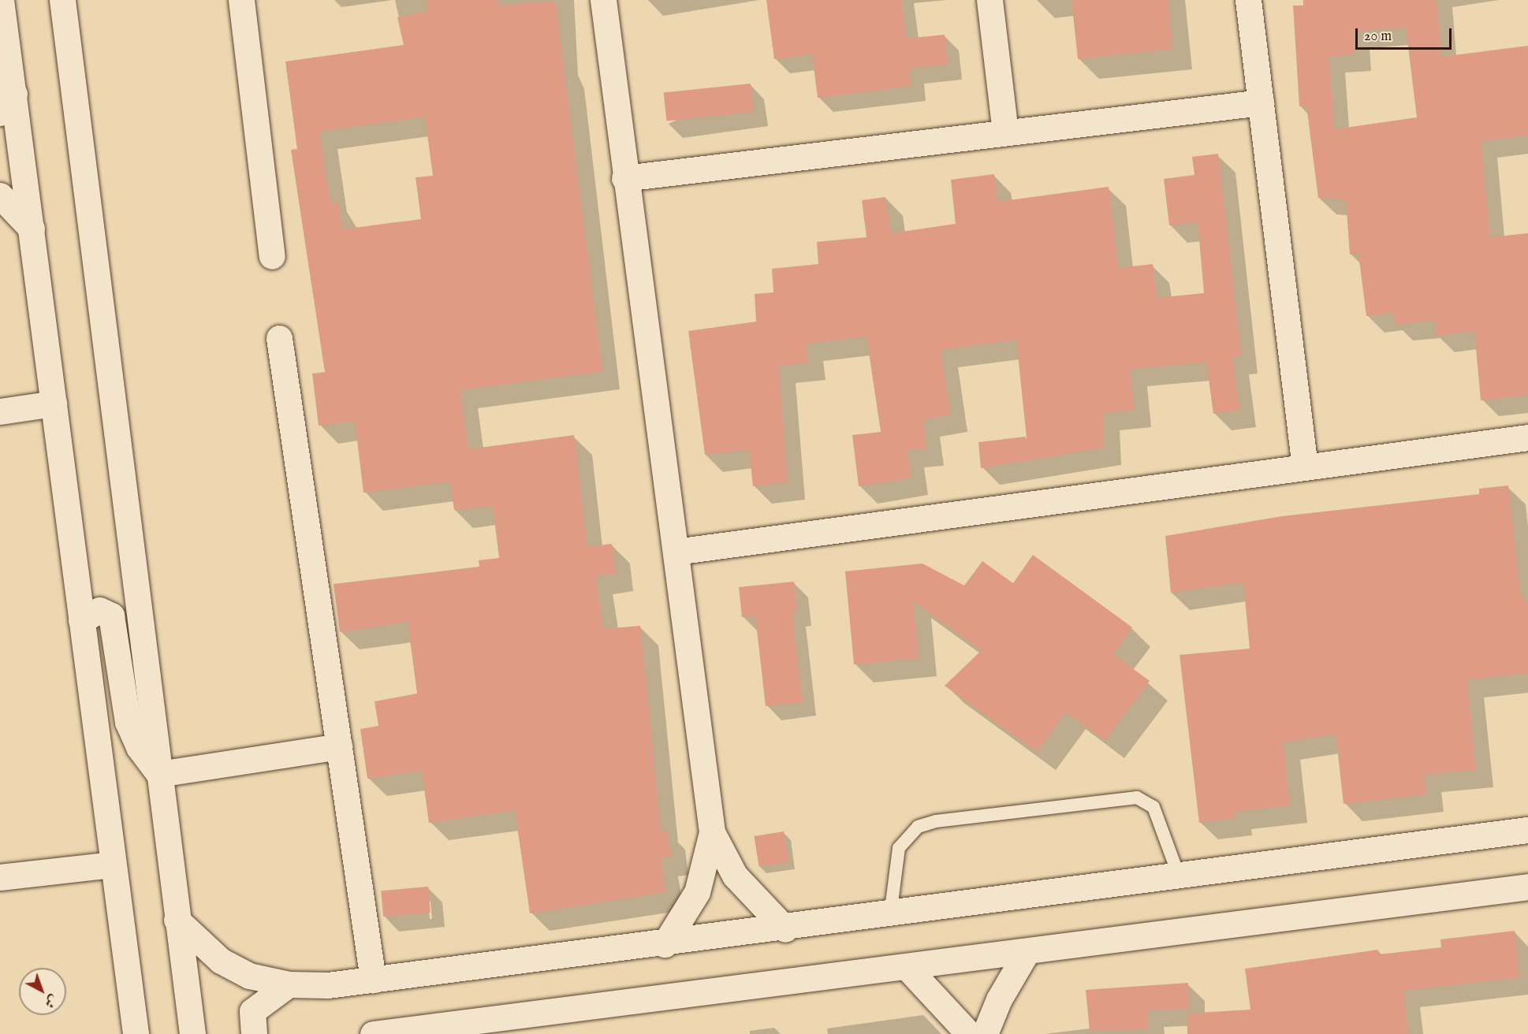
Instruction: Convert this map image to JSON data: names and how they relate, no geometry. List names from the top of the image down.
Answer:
{
  "scale_bar": "20 m",
  "north": "bottom right"
}
